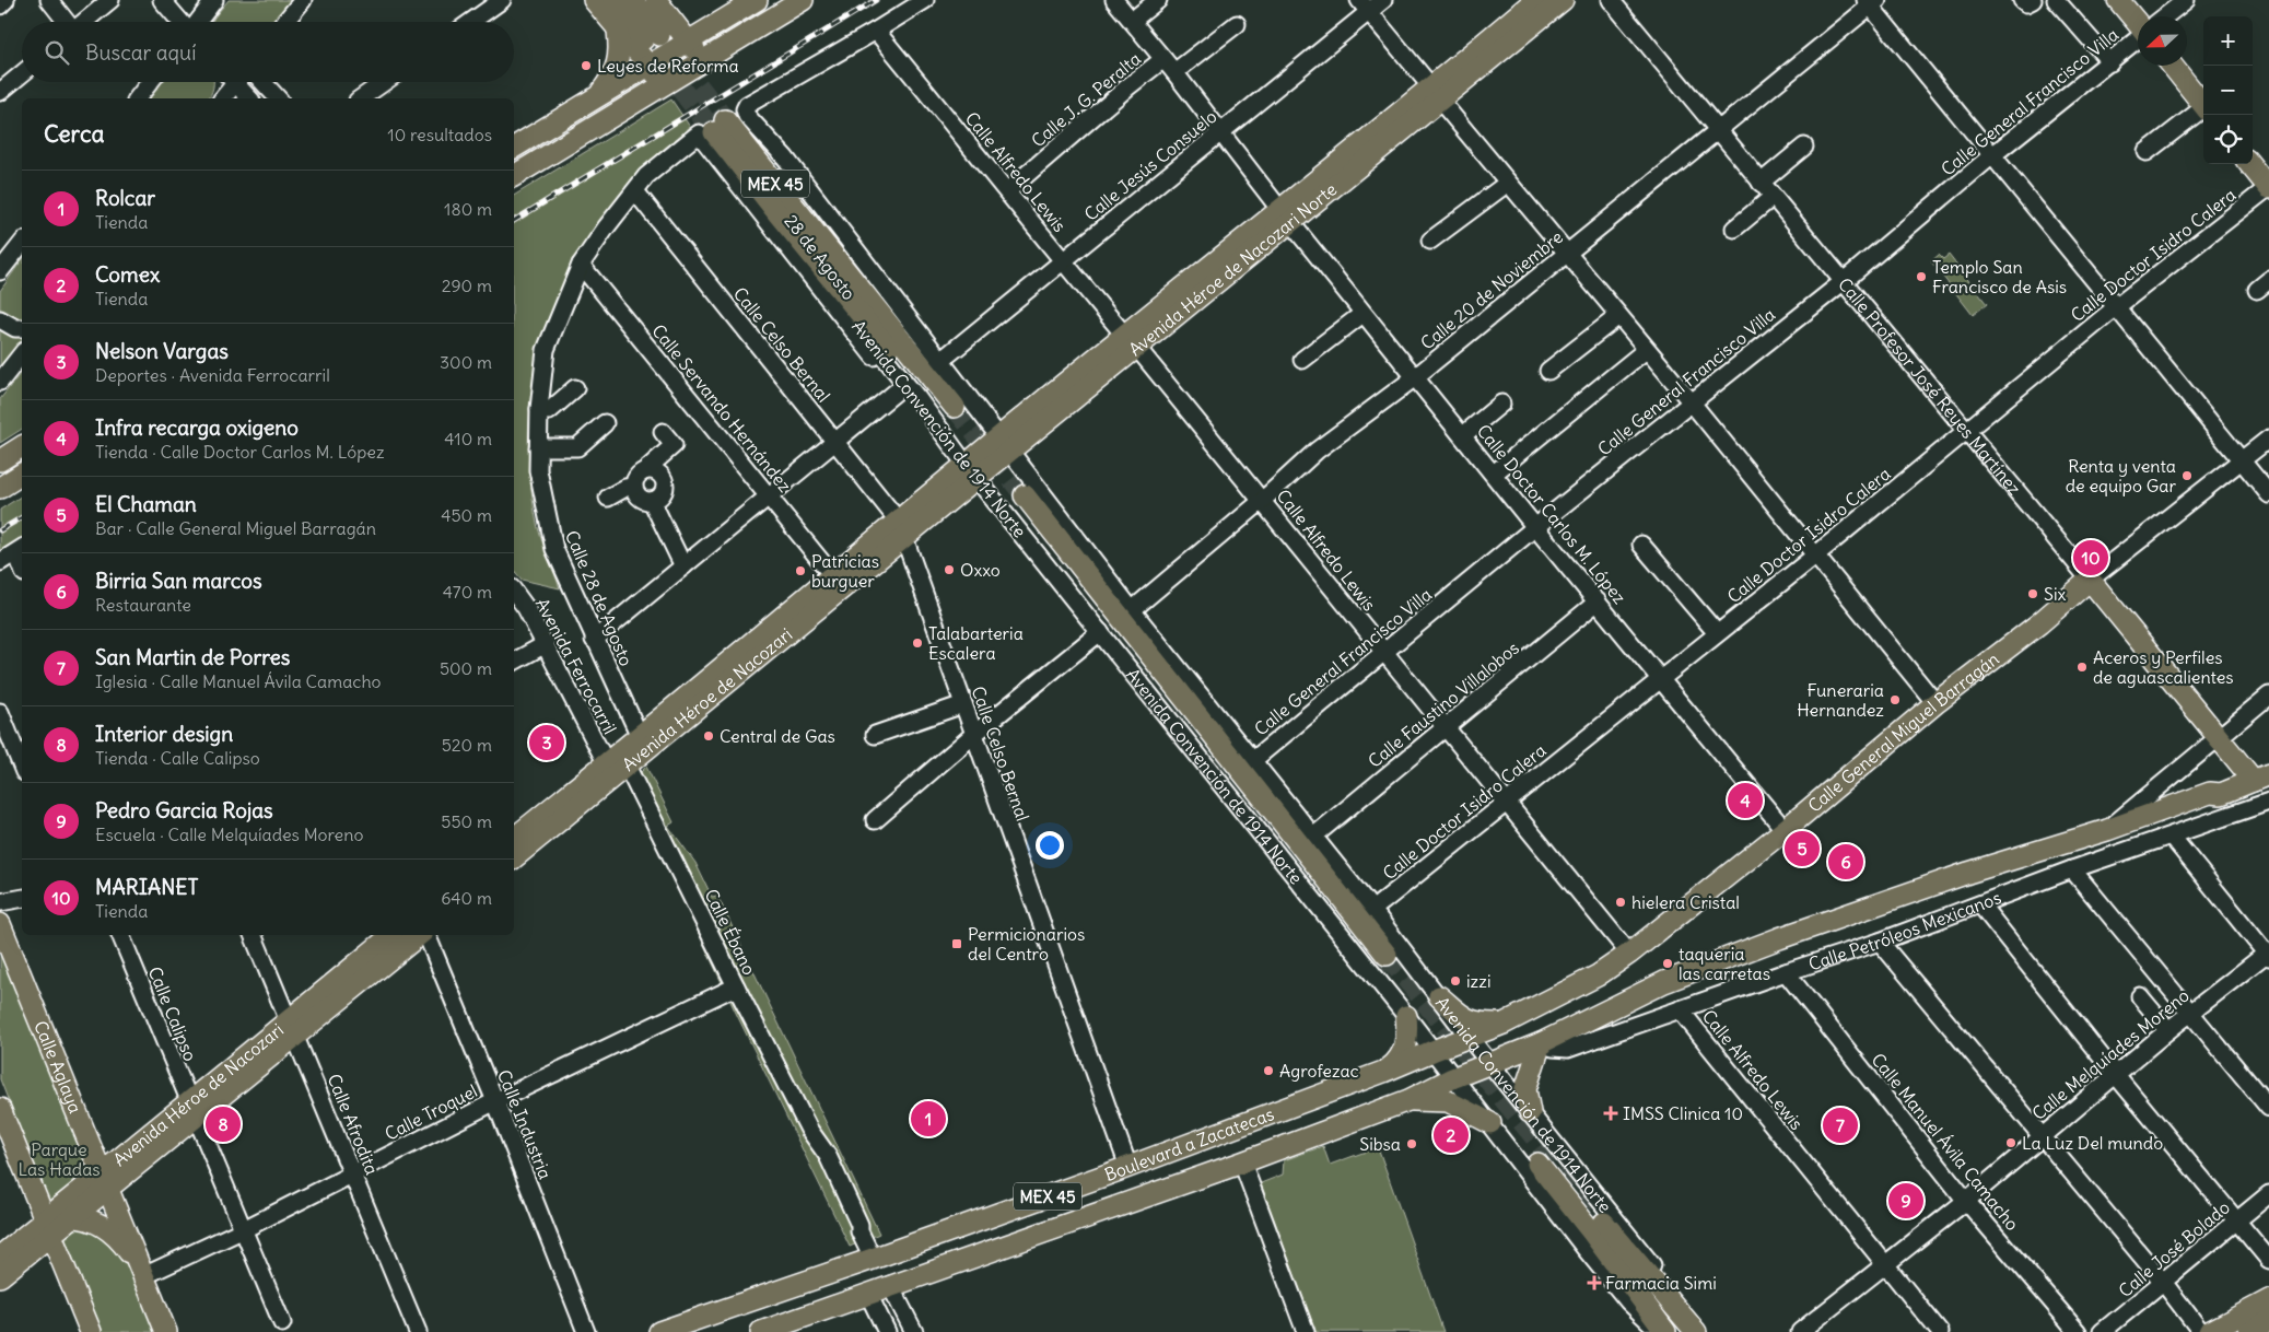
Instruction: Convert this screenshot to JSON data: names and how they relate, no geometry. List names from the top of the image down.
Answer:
{
  "streets": {
    "main road": [
      "MEX 45",
      "Avenida Héroe de Nacozari Norte",
      "Calle Profesor José Reyes Martínez",
      "Avenida Convención de 1914 Norte",
      "Avenida Héroe de Nacozari",
      "Calle General Miguel Barragán",
      "Calle Petróleos Mexicanos",
      "Calle Aglaya",
      "Boulevard a Zacatecas"
    ],
    "street": [
      "Calle J. G. Peralta",
      "Calle General Francisco Villa",
      "Calle Jesús Consuelo",
      "Calle Alfredo Lewis",
      "Calle Doctor Isidro Calera",
      "28 de Agosto",
      "Calle 20 de Noviembre",
      "Calle Celso Bernal",
      "Calle Servando Hernández",
      "Calle Doctor Carlos M. López",
      "Calle 28 de Agosto",
      "Avenida Ferrocarril",
      "Calle Faustino Villalobos",
      "Calle Ébano",
      "Calle Calipso",
      "Calle Melquíades Moreno",
      "Calle Troquel",
      "Calle Afrodita",
      "Calle Industria",
      "Calle Manuel Ávila Camacho",
      "Calle José Bolado"
    ]
  },
  "crossings": [
    ["Calle J. G. Peralta", "Calle Alfredo Lewis"],
    ["Calle J. G. Peralta", "Calle Doctor Carlos M. López"],
    ["Calle General Francisco Villa", "Calle Alfredo Lewis"],
    ["Calle General Francisco Villa", "Calle Profesor José Reyes Martínez"],
    ["Calle General Francisco Villa", "Avenida Convención de 1914 Norte"],
    ["Calle General Francisco Villa", "Calle Doctor Carlos M. López"],
    ["Calle Jesús Consuelo", "Calle Alfredo Lewis"],
    ["Calle Jesús Consuelo", "Avenida Convención de 1914 Norte"],
    ["Calle Jesús Consuelo", "Calle Doctor Carlos M. López"],
    ["Calle Alfredo Lewis", "Calle Doctor Isidro Calera"],
    ["Calle Alfredo Lewis", "Avenida Héroe de Nacozari Norte"],
    ["Calle Alfredo Lewis", "Calle 20 de Noviembre"],
    ["Calle Alfredo Lewis", "Avenida Convención de 1914 Norte"],
    ["Calle Alfredo Lewis", "Calle Faustino Villalobos"],
    ["Calle Alfredo Lewis", "Calle General Miguel Barragán"],
    ["Calle Alfredo Lewis", "Calle Petróleos Mexicanos"],
    ["Calle Alfredo Lewis", "Calle Melquíades Moreno"],
    ["Calle Doctor Isidro Calera", "Calle Profesor José Reyes Martínez"],
    ["Calle Doctor Isidro Calera", "Avenida Convención de 1914 Norte"],
    ["Calle Doctor Isidro Calera", "Calle Doctor Carlos M. López"],
    ["28 de Agosto", "Avenida Convención de 1914 Norte"],
    ["28 de Agosto", "Calle 28 de Agosto"],
    ["Avenida Héroe de Nacozari Norte", "Calle Celso Bernal"],
    ["Avenida Héroe de Nacozari Norte", "Avenida Convención de 1914 Norte"],
    ["Avenida Héroe de Nacozari Norte", "Calle Doctor Carlos M. López"],
    ["Avenida Héroe de Nacozari Norte", "Avenida Héroe de Nacozari"],
    ["Calle 20 de Noviembre", "Calle Profesor José Reyes Martínez"],
    ["Calle 20 de Noviembre", "Avenida Convención de 1914 Norte"],
    ["Calle 20 de Noviembre", "Calle Doctor Carlos M. López"],
    ["Calle Celso Bernal", "Calle 28 de Agosto"],
    ["Calle Celso Bernal", "Avenida Héroe de Nacozari"],
    ["Calle Celso Bernal", "Boulevard a Zacatecas"],
    ["Calle Profesor José Reyes Martínez", "Calle General Miguel Barragán"],
    ["Calle Profesor José Reyes Martínez", "Calle Petróleos Mexicanos"],
    ["Calle Servando Hernández", "Calle 28 de Agosto"],
    ["Calle Servando Hernández", "Avenida Héroe de Nacozari"],
    ["Avenida Convención de 1914 Norte", "Calle 28 de Agosto"],
    ["Avenida Convención de 1914 Norte", "Calle Faustino Villalobos"],
    ["Avenida Convención de 1914 Norte", "Calle General Miguel Barragán"],
    ["Avenida Convención de 1914 Norte", "Calle Petróleos Mexicanos"],
    ["Avenida Convención de 1914 Norte", "Boulevard a Zacatecas"],
    ["Calle Doctor Carlos M. López", "Calle Faustino Villalobos"],
    ["Calle Doctor Carlos M. López", "Calle General Miguel Barragán"],
    ["Calle 28 de Agosto", "Avenida Héroe de Nacozari"],
    ["Avenida Ferrocarril", "Avenida Héroe de Nacozari"],
    ["Avenida Ferrocarril", "Calle Ébano"],
    ["Avenida Héroe de Nacozari", "Calle Ébano"],
    ["Avenida Héroe de Nacozari", "Calle Calipso"],
    ["Avenida Héroe de Nacozari", "Calle Aglaya"],
    ["Avenida Héroe de Nacozari", "Calle Afrodita"],
    ["Calle General Miguel Barragán", "Boulevard a Zacatecas"],
    ["Calle Petróleos Mexicanos", "Calle Manuel Ávila Camacho"],
    ["Calle Petróleos Mexicanos", "Boulevard a Zacatecas"],
    ["Calle Ébano", "Calle Troquel"],
    ["Calle Ébano", "Boulevard a Zacatecas"],
    ["Calle Calipso", "Calle Troquel"],
    ["Calle Melquíades Moreno", "Calle Manuel Ávila Camacho"],
    ["Calle Aglaya", "Calle Troquel"],
    ["Calle Troquel", "Calle Afrodita"],
    ["Calle Troquel", "Calle Industria"]
  ],
  "parks": ["Parque Las Hadas"],
  "places": {
    "other": [
      "Leyes de Reforma",
      "Templo San Francisco de Asis",
      "Renta y venta de equipo Gar",
      "Oxxo",
      "Patricias burguer",
      "Six",
      "Talabarteria Escalera",
      "Aceros y Perfiles de aguascalientes",
      "Funeraria Hernandez",
      "Central de Gas",
      "hielera Cristal",
      "taqueria las carretas",
      "izzi",
      "Agrofezac",
      "La Luz Del mundo",
      "Sibsa"
    ],
    "transit": ["Permicionarios del Centro"],
    "health": ["IMSS Clinica 10", "Farmacia Simi"]
  },
  "north": "left",
  "page": {
    "map_buttons": ["+", "−"],
    "search": "Buscar aquí",
    "heading": ["Cerca", "10 resultados"],
    "list": [
      {
        "mark": "1",
        "name": "Rolcar",
        "note": "Tienda",
        "value": "180 m"
      },
      {
        "mark": "2",
        "name": "Comex",
        "note": "Tienda",
        "value": "290 m"
      },
      {
        "mark": "3",
        "name": "Nelson Vargas",
        "note": "Deportes · Avenida Ferrocarril",
        "value": "300 m"
      },
      {
        "mark": "4",
        "name": "Infra recarga oxigeno",
        "note": "Tienda · Calle Doctor Carlos M. López",
        "value": "410 m"
      },
      {
        "mark": "5",
        "name": "El Chaman",
        "note": "Bar · Calle General Miguel Barragán",
        "value": "450 m"
      },
      {
        "mark": "6",
        "name": "Birria San marcos",
        "note": "Restaurante",
        "value": "470 m"
      },
      {
        "mark": "7",
        "name": "San Martin de Porres",
        "note": "Iglesia · Calle Manuel Ávila Camacho",
        "value": "500 m"
      },
      {
        "mark": "8",
        "name": "Interior design",
        "note": "Tienda · Calle Calipso",
        "value": "520 m"
      },
      {
        "mark": "9",
        "name": "Pedro Garcia Rojas",
        "note": "Escuela · Calle Melquíades Moreno",
        "value": "550 m"
      },
      {
        "mark": "10",
        "name": "MARIANET",
        "note": "Tienda",
        "value": "640 m"
      }
    ],
    "pins": [
      "10",
      "3",
      "4",
      "5",
      "6",
      "1",
      "8",
      "7",
      "2",
      "9"
    ]
  }
}
